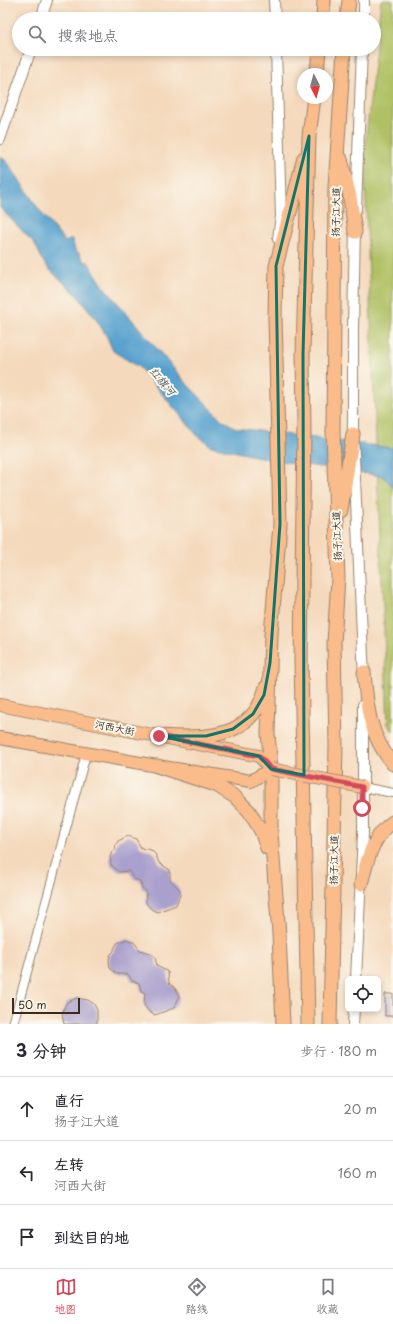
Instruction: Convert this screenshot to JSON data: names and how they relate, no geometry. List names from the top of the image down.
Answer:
{
  "streets": {
    "highway": ["扬子江大道"],
    "main road": ["河西大街"]
  },
  "water": ["红旗河"],
  "scale_bar": "50 m",
  "north": "bottom",
  "page": {
    "search": "搜索地点",
    "scale": "50 m",
    "heading": ["3 分钟", "步行 · 180 m"],
    "list": [
      ["直行", "扬子江大道", "20 m"],
      ["左转", "河西大街", "160 m"],
      "到达目的地"
    ],
    "nav": ["地图", "路线", "收藏"]
  }
}
